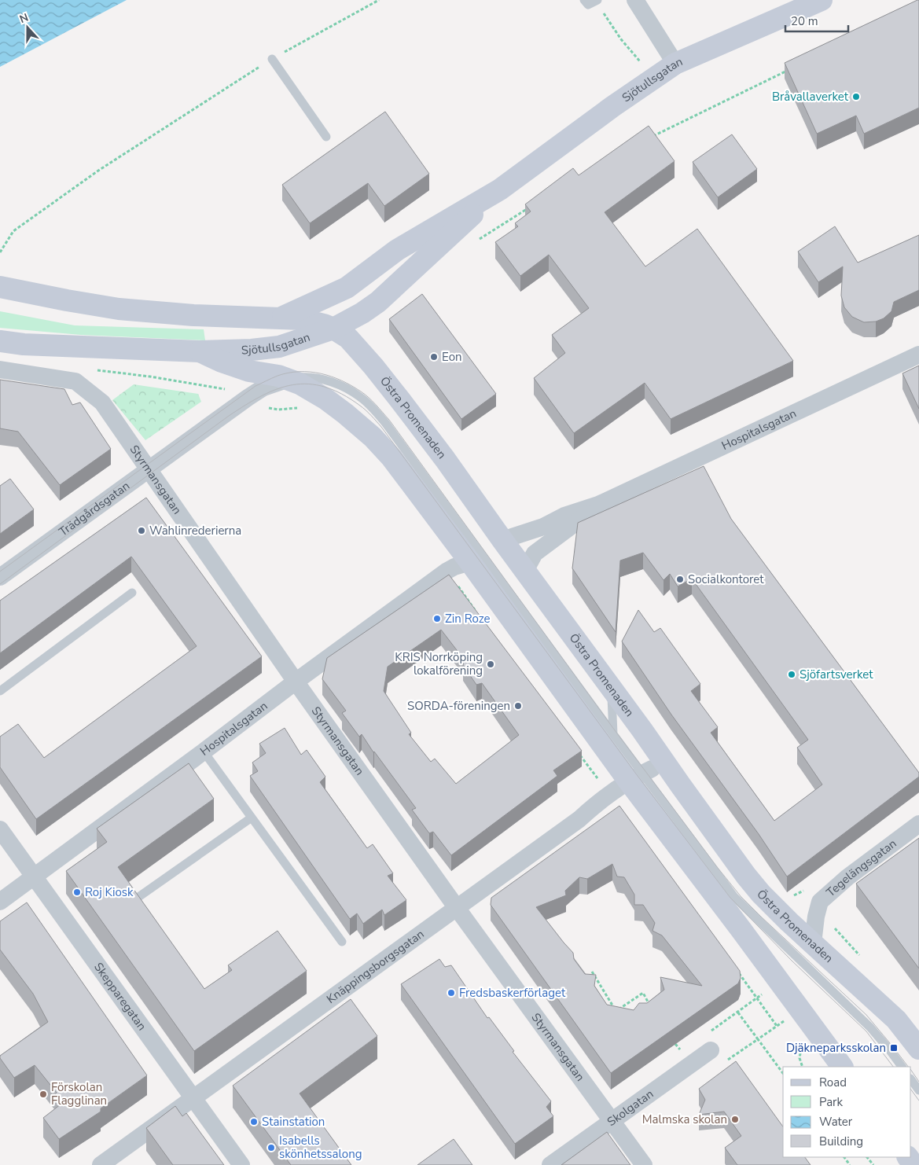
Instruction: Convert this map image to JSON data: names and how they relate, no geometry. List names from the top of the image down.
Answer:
{
  "streets": {
    "main road": ["Sjötullsgatan", "Östra Promenaden"],
    "street": [
      "Hospitalsgatan",
      "Styrmansgatan",
      "Trädgårdsgatan",
      "Tegelängsgatan",
      "Knäppingsborgsgatan",
      "Skepparegatan",
      "Skolgatan"
    ]
  },
  "crossings": [
    ["Sjötullsgatan", "Östra Promenaden"],
    ["Östra Promenaden", "Hospitalsgatan"],
    ["Östra Promenaden", "Trädgårdsgatan"],
    ["Östra Promenaden", "Tegelängsgatan"],
    ["Östra Promenaden", "Knäppingsborgsgatan"],
    ["Hospitalsgatan", "Styrmansgatan"],
    ["Hospitalsgatan", "Skepparegatan"],
    ["Styrmansgatan", "Trädgårdsgatan"],
    ["Styrmansgatan", "Knäppingsborgsgatan"],
    ["Styrmansgatan", "Skolgatan"],
    ["Knäppingsborgsgatan", "Skepparegatan"]
  ],
  "places": {
    "other": [
      "Bråvallaverket",
      "Eon",
      "Wahlinrederierna",
      "Socialkontoret",
      "Zin Roze",
      "KRIS Norrköping lokalförening",
      "Sjöfartsverket",
      "SORDA-föreningen",
      "Roj Kiosk",
      "Fredsbaskerförlaget",
      "Förskolan Flagglinan",
      "Malmska skolan",
      "Stainstation",
      "Isabells skönhetssalong"
    ],
    "transit": ["Djäkneparksskolan"]
  },
  "legend": [
    "Road",
    "Park",
    "Water",
    "Building"
  ],
  "scale_bar": "20 m",
  "north": "top"
}
